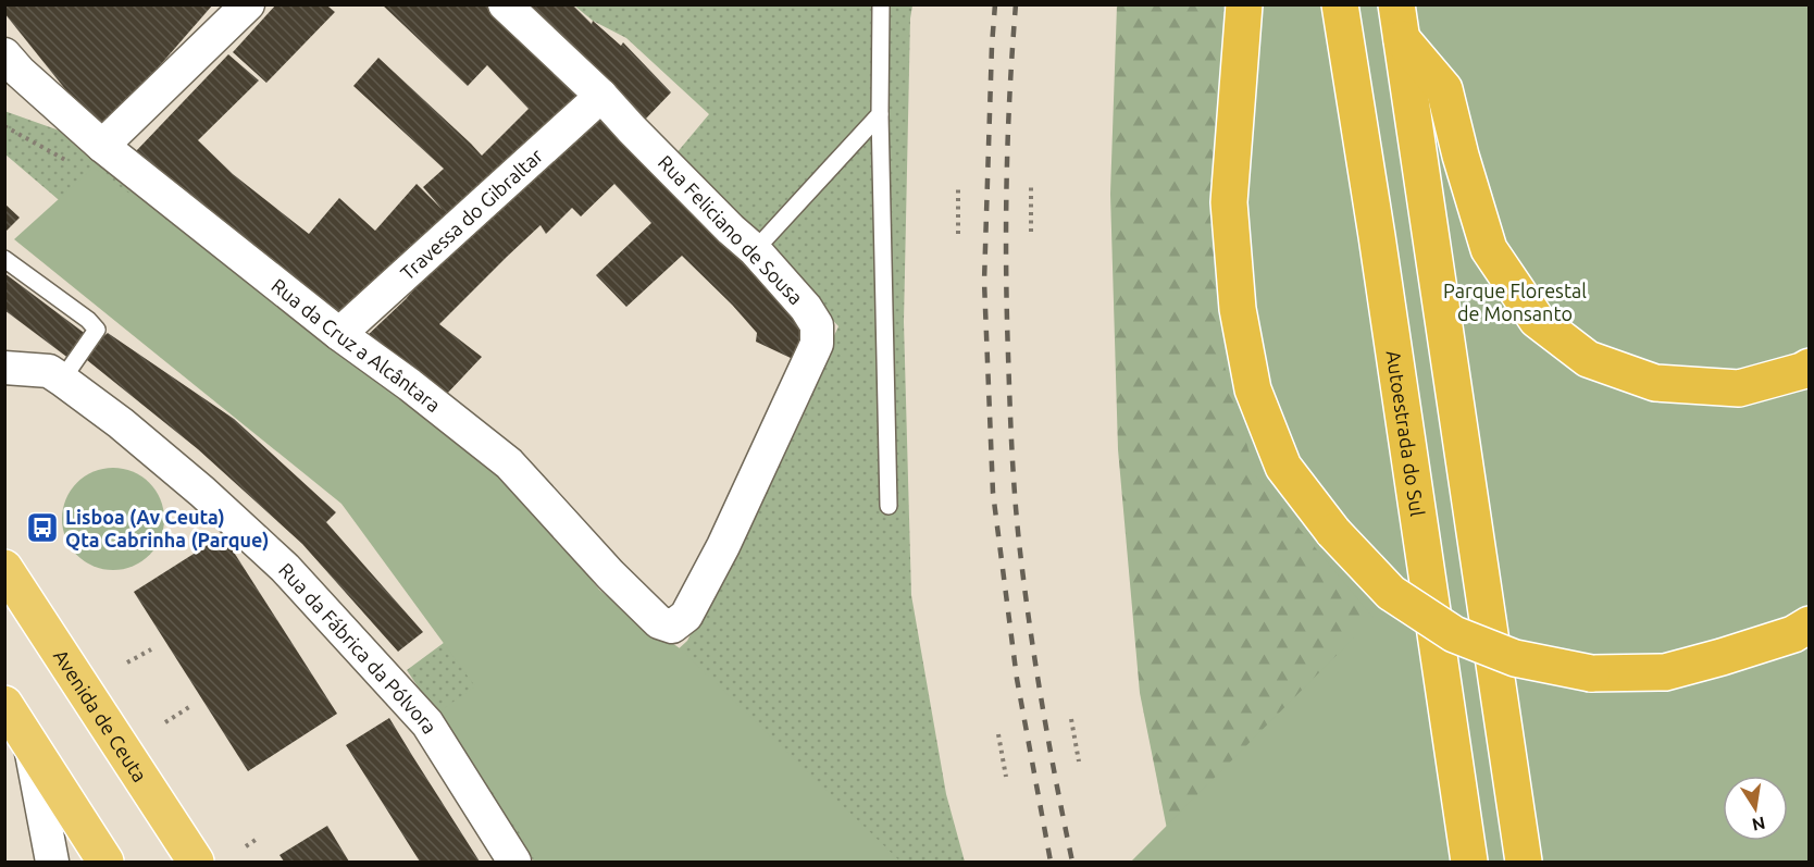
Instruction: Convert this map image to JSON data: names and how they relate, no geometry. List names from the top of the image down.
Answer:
{
  "streets": {
    "highway": ["Autoestrada do Sul", "Avenida de Ceuta"],
    "street": [
      "Travessa do Gibraltar",
      "Rua Feliciano de Sousa",
      "Rua da Cruz a Alcântara",
      "Rua da Fábrica da Pólvora"
    ]
  },
  "crossings": [
    ["Travessa do Gibraltar", "Rua Feliciano de Sousa"],
    ["Travessa do Gibraltar", "Rua da Cruz a Alcântara"],
    ["Rua Feliciano de Sousa", "Rua da Cruz a Alcântara"]
  ],
  "parks": ["Parque Florestal de Monsanto"],
  "places": {
    "bus stop": ["Lisboa (Av Ceuta) Qta Cabrinha (Parque)"]
  },
  "north": "bottom"
}
